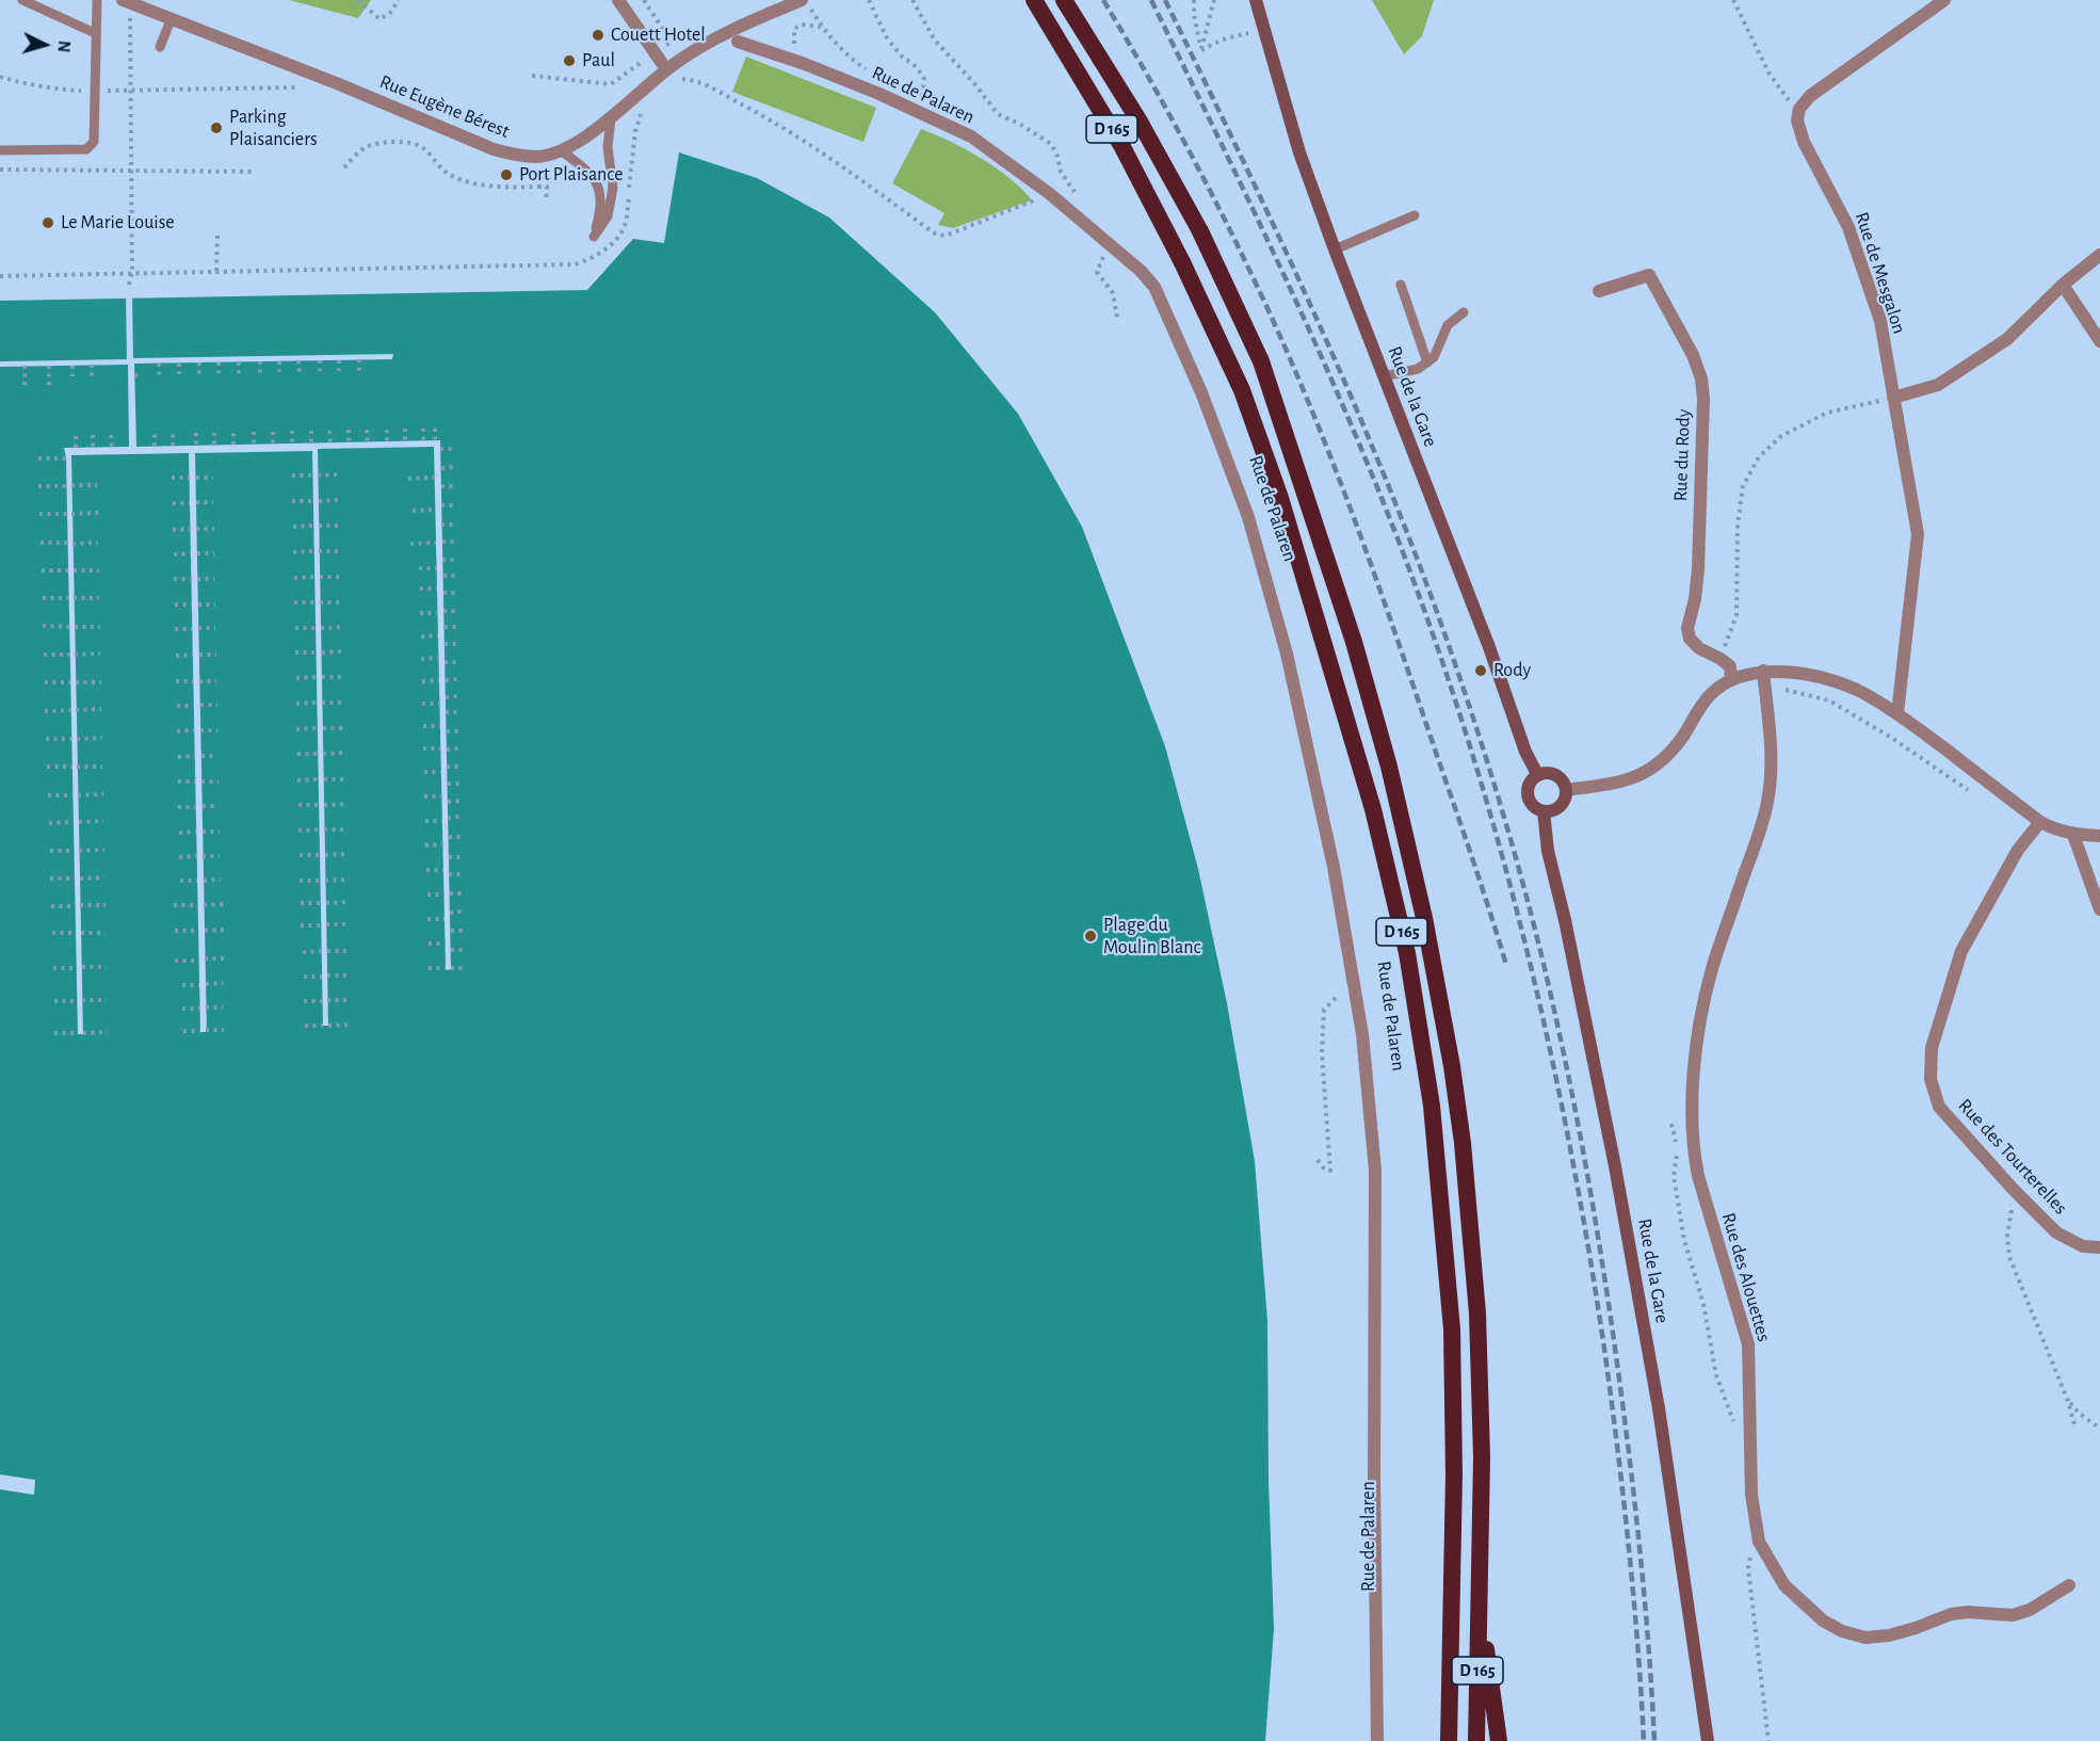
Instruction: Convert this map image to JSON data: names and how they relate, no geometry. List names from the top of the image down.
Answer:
{
  "streets": {
    "highway": ["D 165"],
    "main road": ["Rue de la Gare"],
    "street": [
      "Rue de Palaren",
      "Rue Eugène Bérest",
      "Rue de Mesgalon",
      "Rue du Rody",
      "Rue des Tourterelles",
      "Rue des Alouettes"
    ]
  },
  "places": [
    "Couett Hotel",
    "Paul",
    "Parking Plaisanciers",
    "Port Plaisance",
    "Le Marie Louise",
    "Rody",
    "Plage du Moulin Blanc"
  ],
  "north": "right"
}
